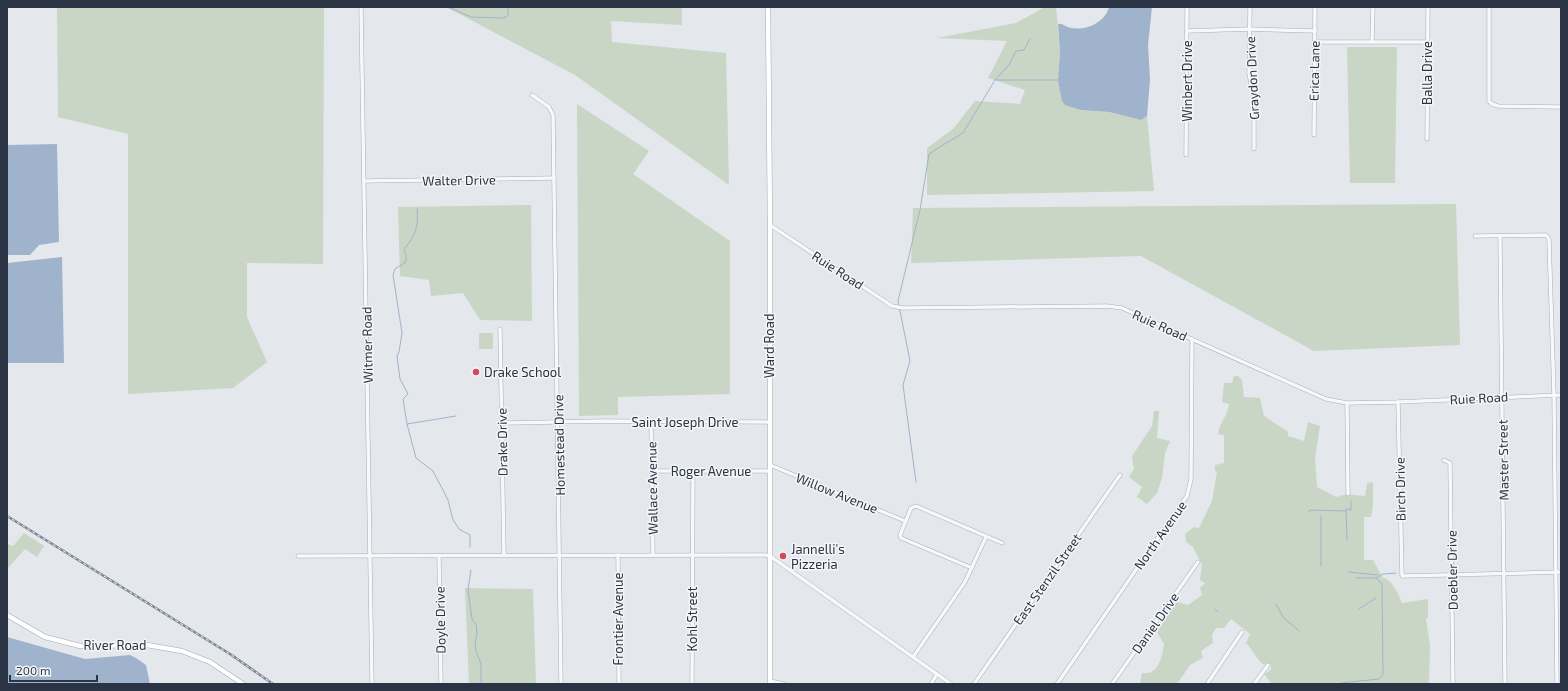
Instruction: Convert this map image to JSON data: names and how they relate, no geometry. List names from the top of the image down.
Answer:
{
  "streets": {
    "main road": ["Ward Road", "River Road"],
    "street": [
      "Erica Lane",
      "Balla Drive",
      "Graydon Drive",
      "Winbert Drive",
      "Walter Drive",
      "Ruie Road",
      "Witmer Road",
      "Saint Joseph Drive",
      "Drake Drive",
      "Homestead Drive",
      "Master Street",
      "Roger Avenue",
      "Wallace Avenue",
      "Birch Drive",
      "Willow Avenue",
      "North Avenue",
      "Doebler Drive",
      "East Stenzil Street",
      "Frontier Avenue",
      "Kohl Street",
      "Doyle Drive",
      "Daniel Drive"
    ]
  },
  "crossings": [
    ["Walter Drive", "Witmer Road"],
    ["Walter Drive", "Homestead Drive"],
    ["Ruie Road", "Ward Road"],
    ["Ruie Road", "Master Street"],
    ["Ruie Road", "Birch Drive"],
    ["Ruie Road", "North Avenue"],
    ["Ward Road", "Saint Joseph Drive"],
    ["Ward Road", "Roger Avenue"],
    ["Ward Road", "Willow Avenue"],
    ["Saint Joseph Drive", "Drake Drive"],
    ["Saint Joseph Drive", "Homestead Drive"],
    ["Saint Joseph Drive", "Wallace Avenue"],
    ["Roger Avenue", "Wallace Avenue"],
    ["Roger Avenue", "Willow Avenue"],
    ["Roger Avenue", "Kohl Street"],
    ["Birch Drive", "Doebler Drive"]
  ],
  "places": ["Drake School", "Jannelli's Pizzeria"],
  "scale_bar": "200 m"
}
